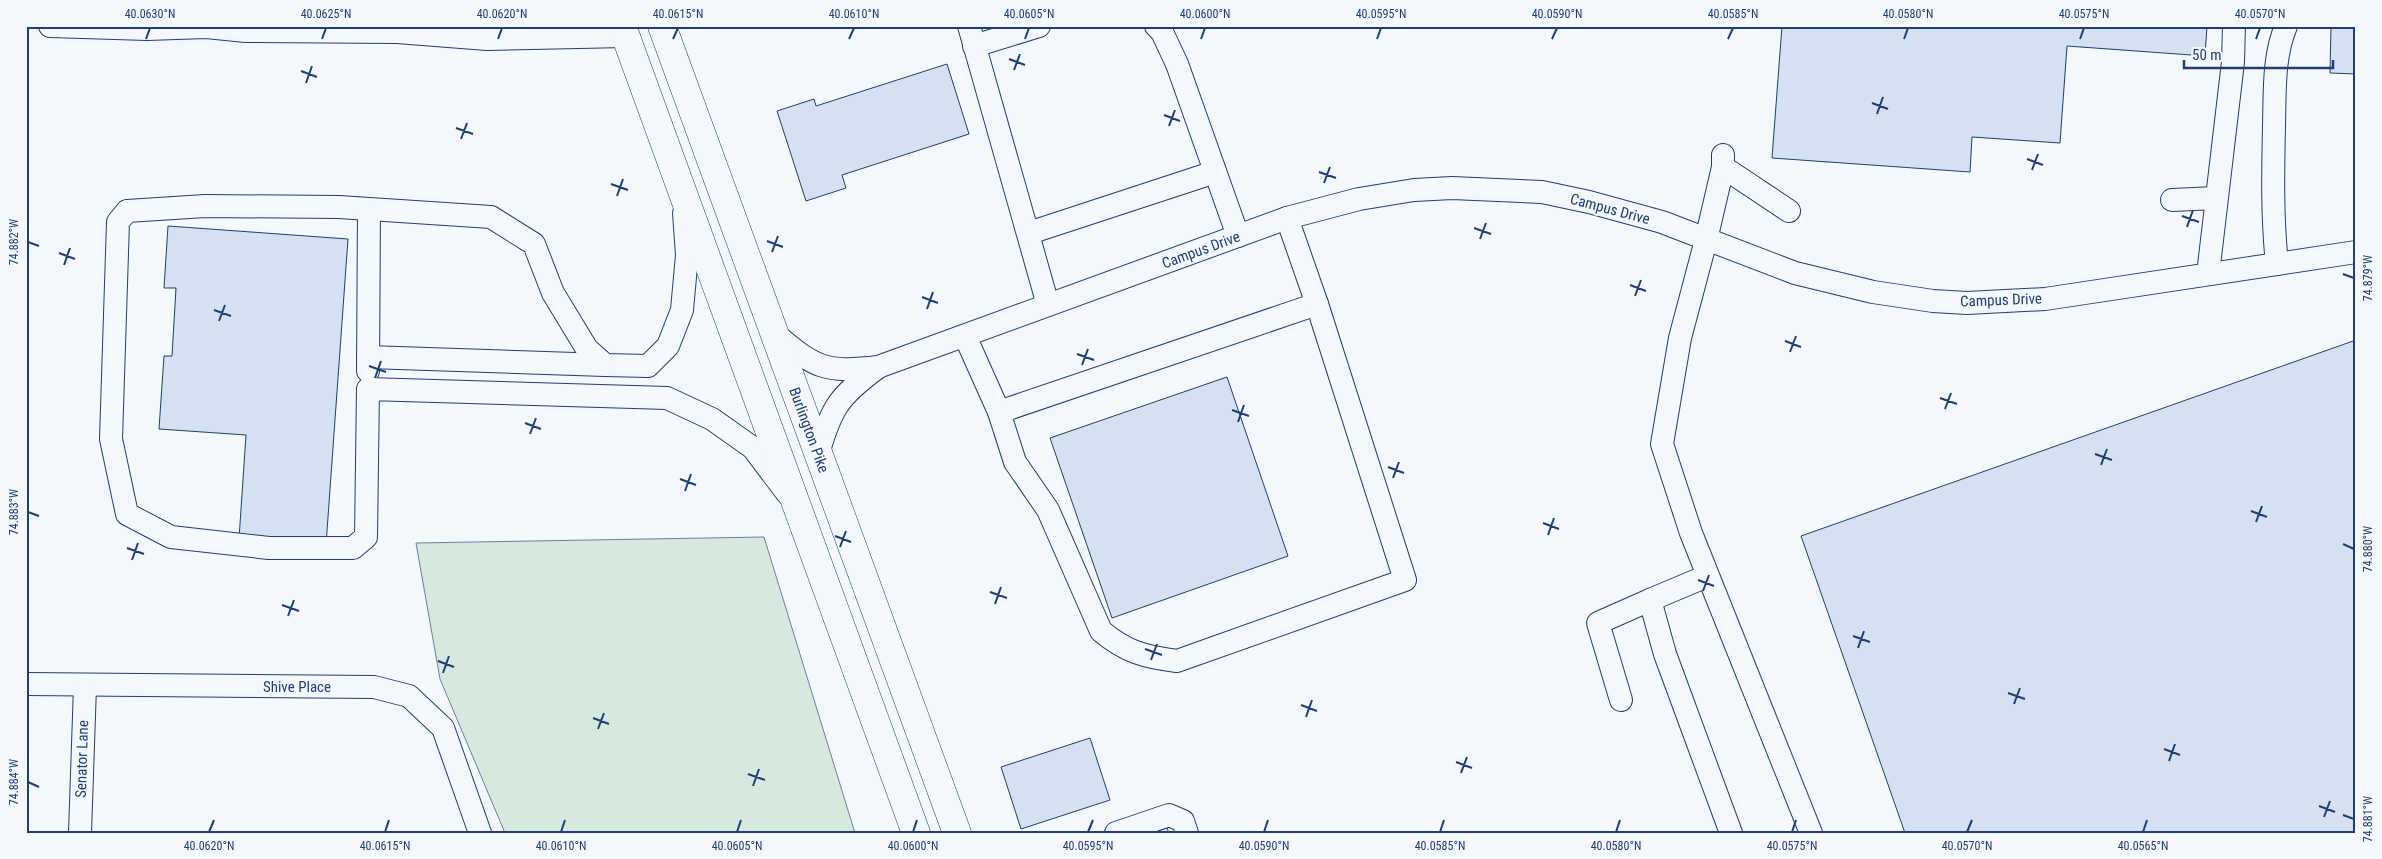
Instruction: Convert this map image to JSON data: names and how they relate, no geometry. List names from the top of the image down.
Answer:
{
  "streets": {
    "highway": ["Burlington Pike"],
    "street": ["Campus Drive", "Shive Place", "Senator Lane"]
  },
  "crossings": [
    ["Campus Drive", "Burlington Pike"],
    ["Shive Place", "Senator Lane"]
  ],
  "scale_bar": "50 m",
  "coordinates": [
    "40.0630°N",
    "40.0625°N",
    "40.0620°N",
    "40.0615°N",
    "40.0610°N",
    "40.0605°N",
    "40.0600°N",
    "40.0595°N",
    "40.0590°N",
    "40.0585°N",
    "40.0580°N",
    "40.0575°N",
    "40.0570°N",
    "74.882°W",
    "74.879°W",
    "74.883°W",
    "74.880°W",
    "74.884°W",
    "74.881°W",
    "40.0565°N"
  ]
}
